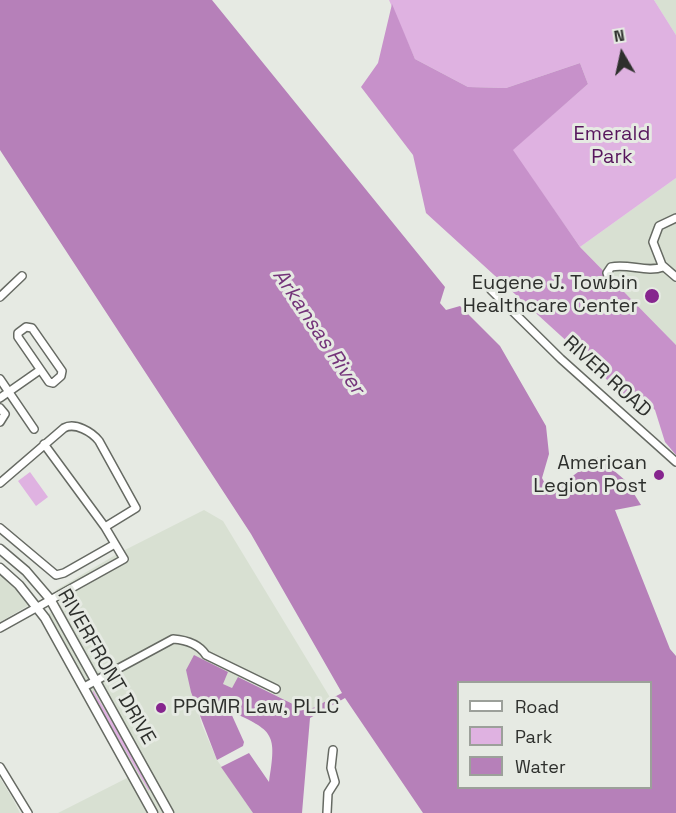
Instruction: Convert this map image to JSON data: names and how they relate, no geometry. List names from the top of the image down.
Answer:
{
  "streets": {
    "street": ["RIVER ROAD", "RIVERFRONT DRIVE"]
  },
  "water": ["Arkansas River"],
  "parks": ["Emerald Park"],
  "places": ["Eugene J. Towbin Healthcare Center", "American Legion Post", "PPGMR Law, PLLC"],
  "legend": ["Road", "Park", "Water"],
  "north": "top"
}
